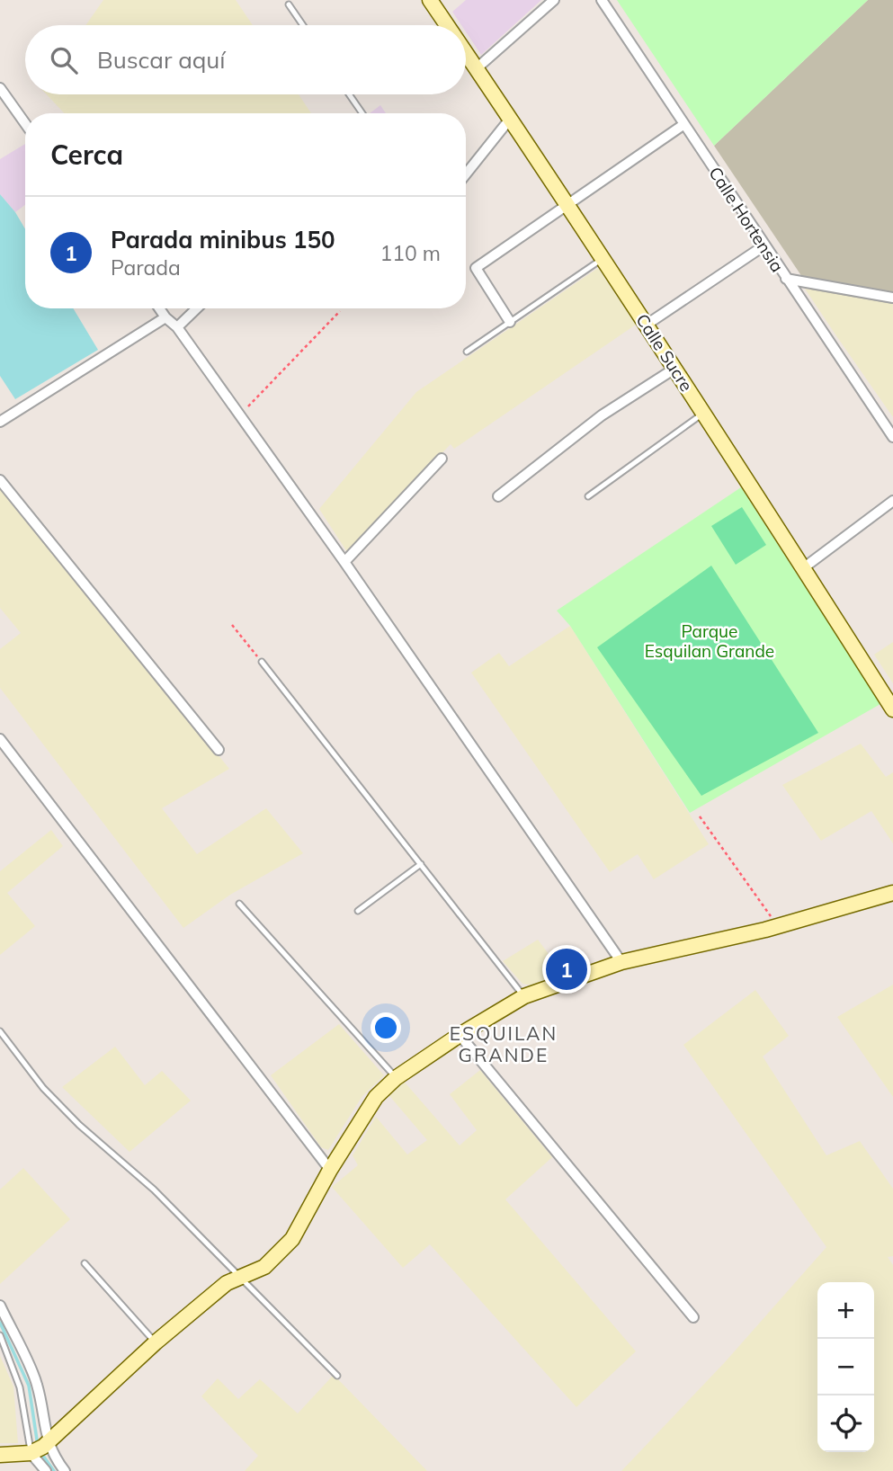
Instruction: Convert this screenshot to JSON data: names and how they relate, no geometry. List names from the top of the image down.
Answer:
{
  "streets": {
    "street": ["Calle Hortensia", "Calle Sucre"]
  },
  "districts": ["ESQUILAN GRANDE"],
  "parks": ["Parque Esquilan Grande"],
  "page": {
    "search": "Buscar aquí",
    "heading": "Cerca",
    "list": [
      {
        "mark": "1",
        "name": "Parada minibus 150",
        "note": "Parada",
        "value": "110 m"
      }
    ],
    "pins": "1",
    "map_buttons": ["+", "−"]
  }
}
